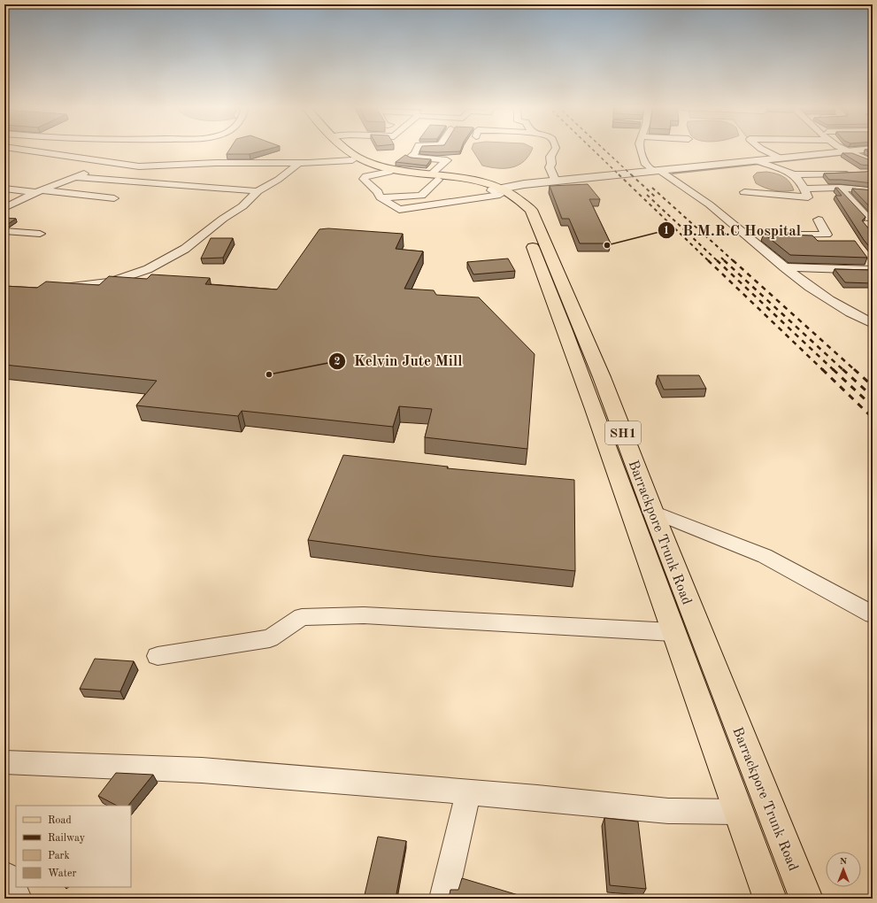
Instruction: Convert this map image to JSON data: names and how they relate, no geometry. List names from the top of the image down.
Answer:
{
  "streets": {
    "main road": ["SH1", "Barrackpore Trunk Road"]
  },
  "places": ["B.M.R.C Hospital", "Kelvin Jute Mill"],
  "legend": [
    "Road",
    "Railway",
    "Park",
    "Water"
  ],
  "north": "top"
}
